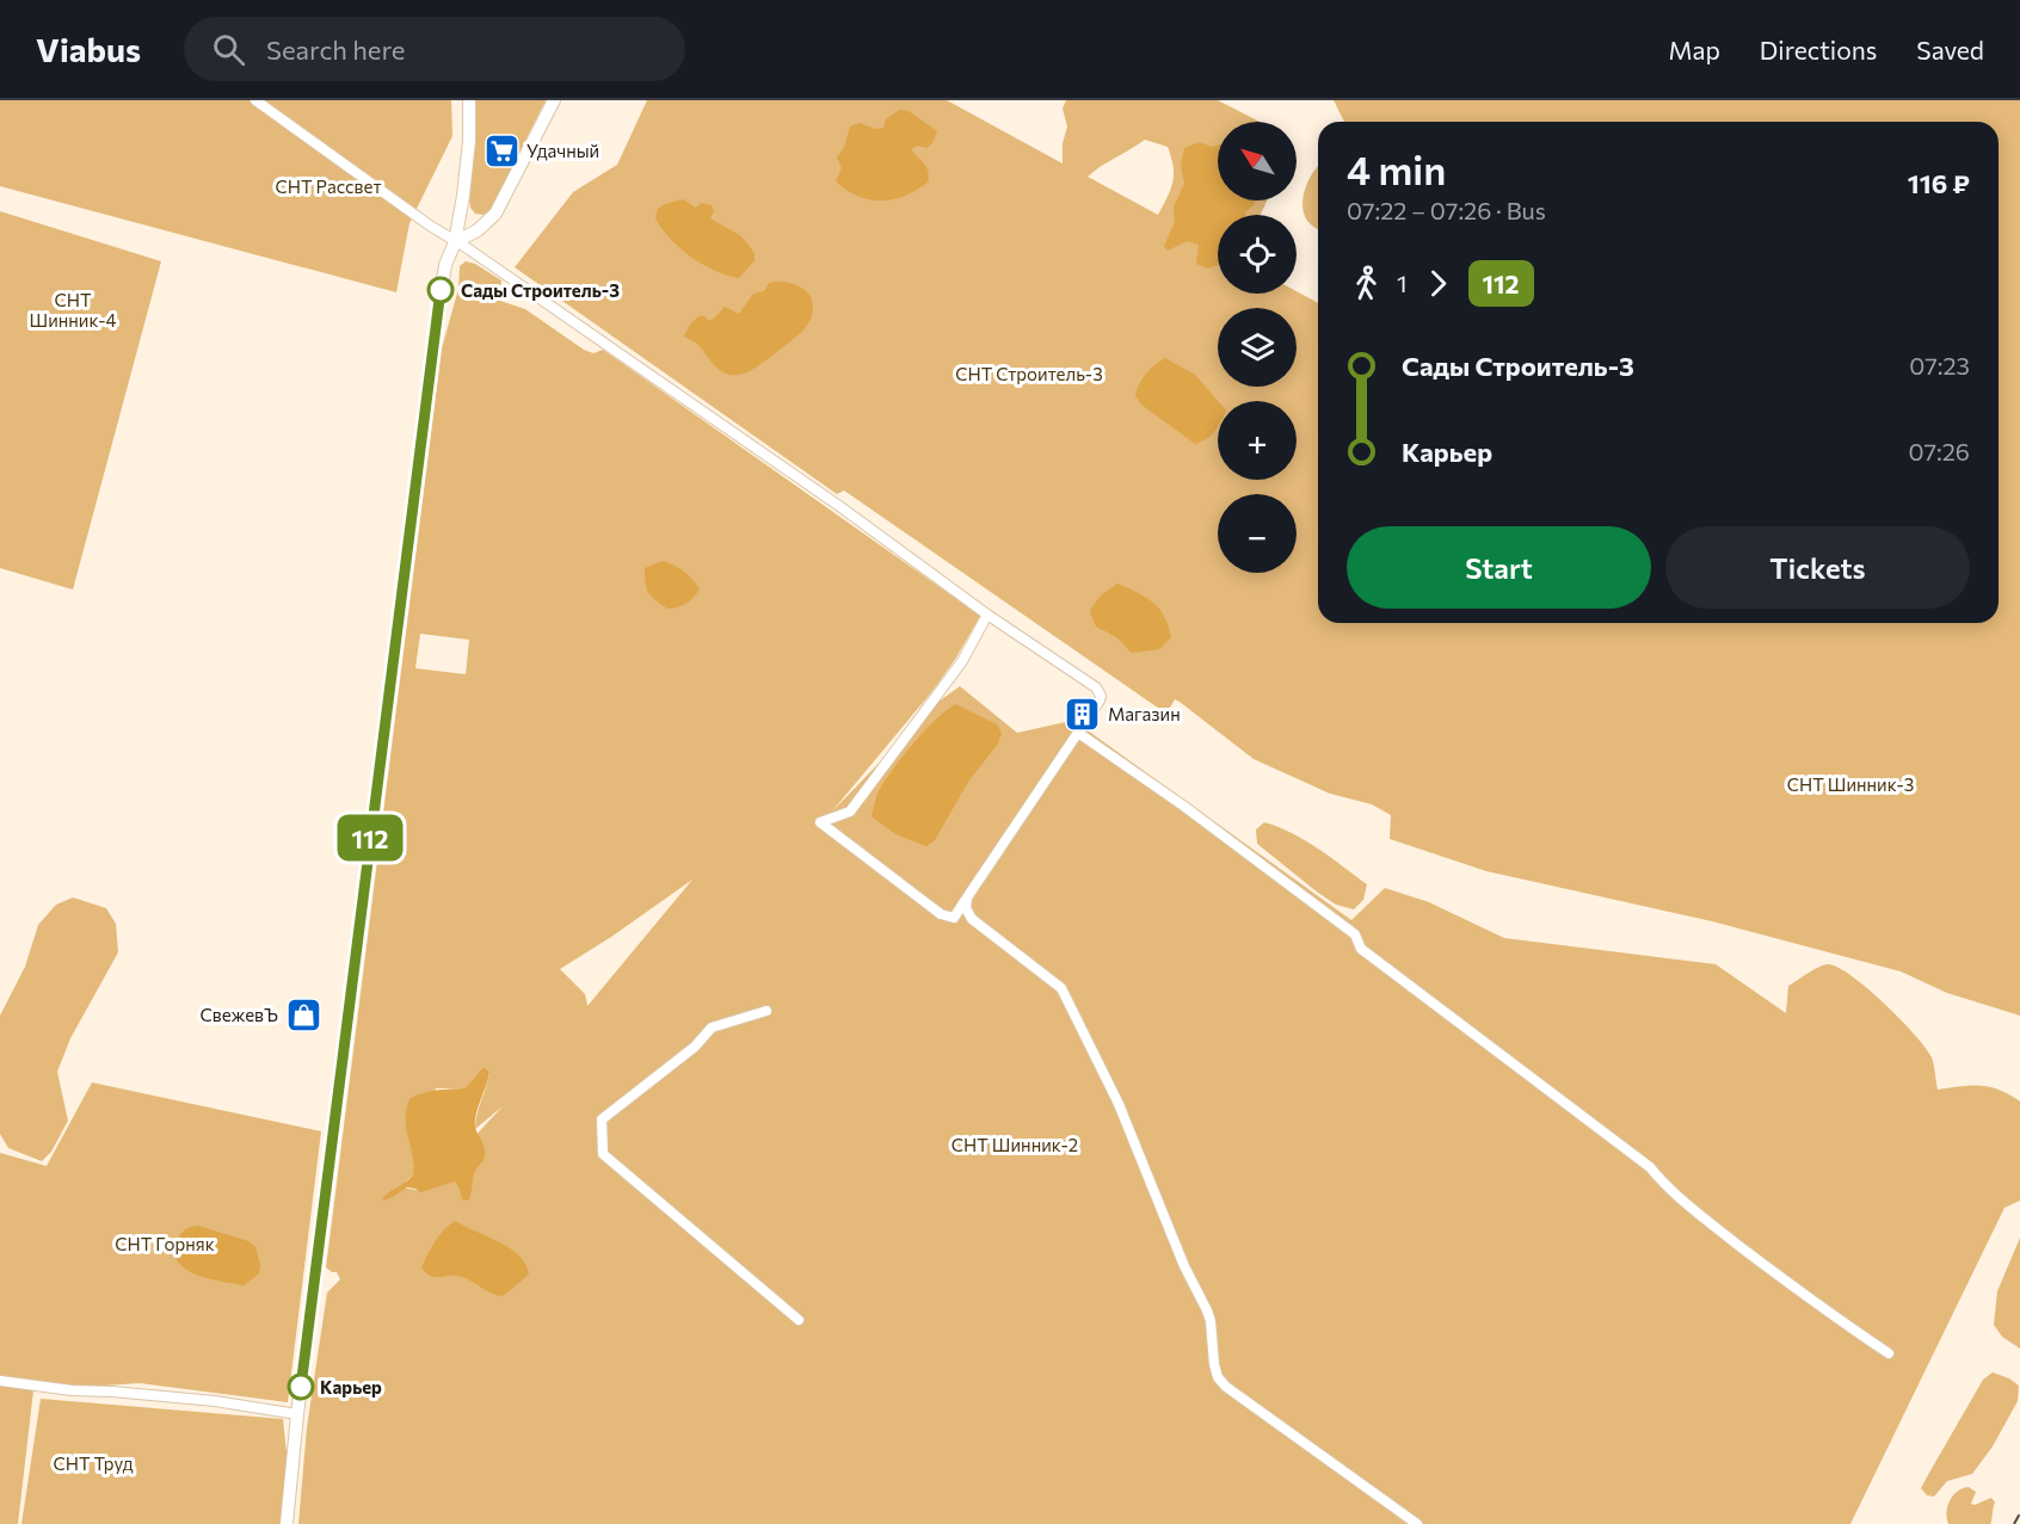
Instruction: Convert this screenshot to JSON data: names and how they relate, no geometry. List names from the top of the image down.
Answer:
{
  "parks": [
    "СНТ Рассвет",
    "СНТ Шинник-4",
    "СНТ Строитель-3",
    "СНТ Шинник-3",
    "СНТ Шинник-2",
    "СНТ Горняк",
    "СНТ Труд"
  ],
  "places": {
    "supermarket": ["Удачный"],
    "other": ["Сады Строитель-3", "Карьер"],
    "building": ["Магазин"],
    "shop": ["СвежевЪ"]
  },
  "lines": ["bus line 112"],
  "north": "top left",
  "page": {
    "header": "Viabus",
    "search": "Search here",
    "nav": ["Map", "Directions", "Saved"],
    "on_map": "112",
    "map_buttons": ["+", "−"],
    "heading": ["4 min", "07:22 – 07:26 · Bus", "116 ₽"],
    "legs": ["1", "112"],
    "list": [
      {
        "name": "Сады Строитель-3",
        "value": "07:23"
      },
      {
        "name": "Карьер",
        "value": "07:26"
      }
    ],
    "buttons": ["Start", "Tickets"]
  }
}
